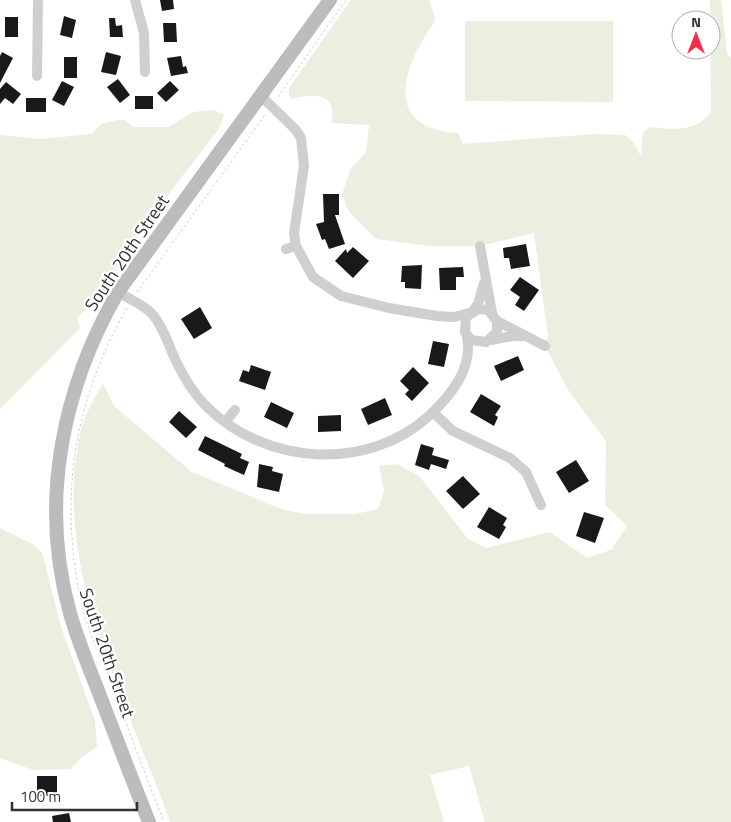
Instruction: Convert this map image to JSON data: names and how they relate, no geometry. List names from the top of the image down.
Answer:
{
  "streets": {
    "main road": ["South 20th Street"]
  },
  "scale_bar": "100 m",
  "north": "top"
}
